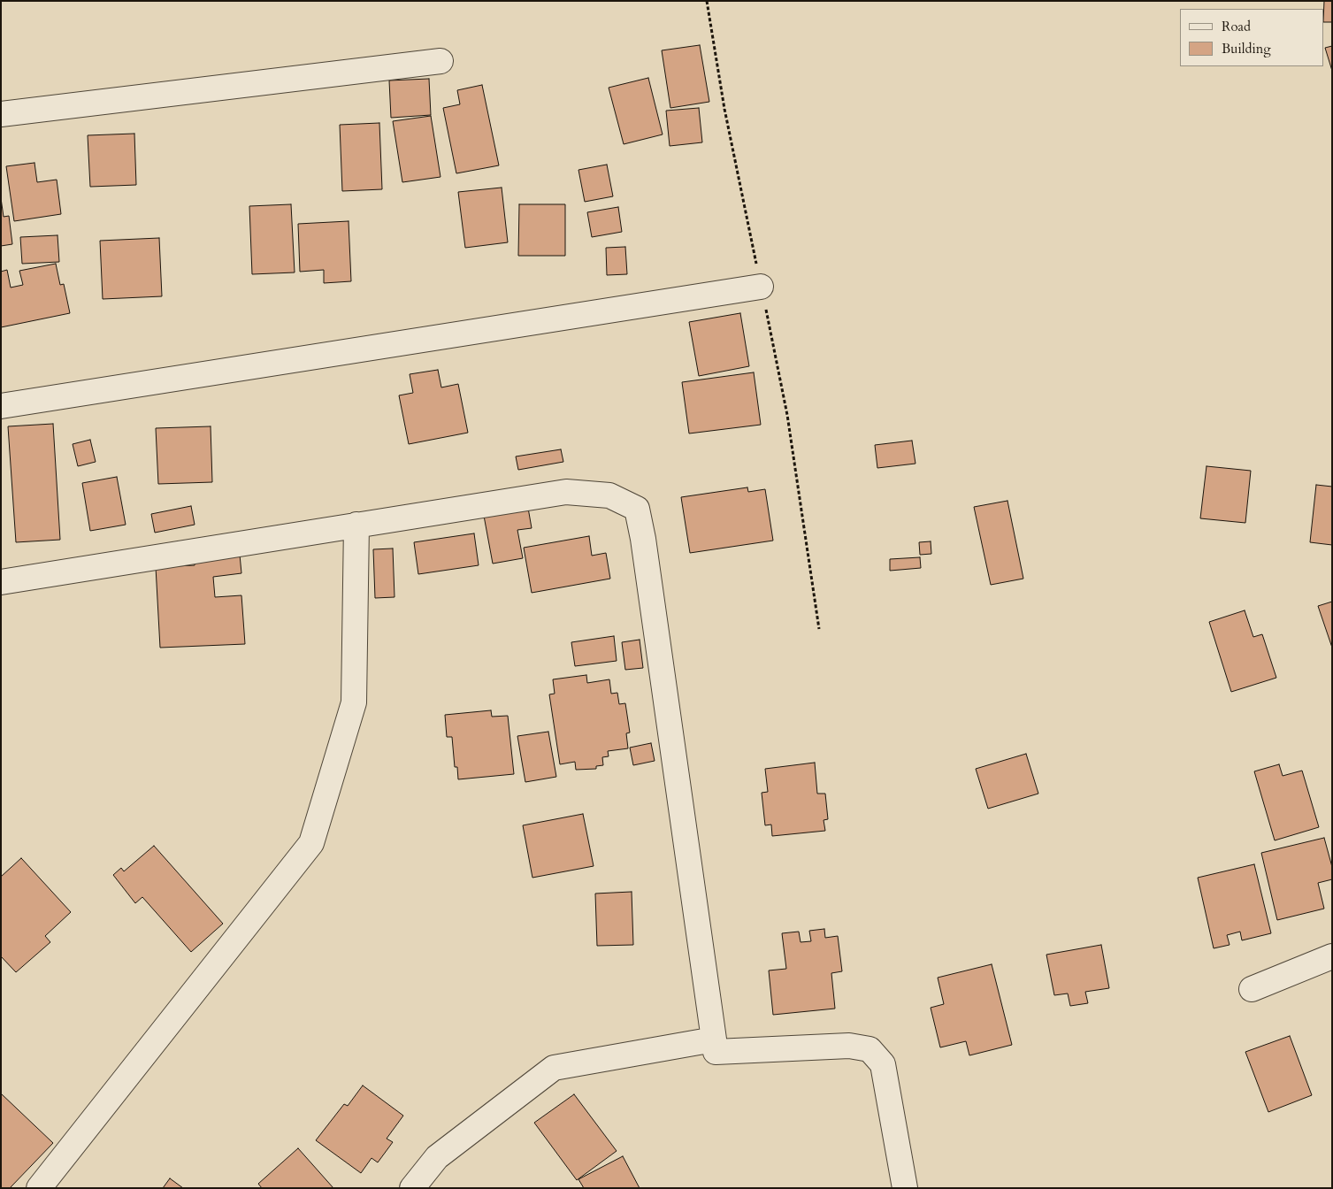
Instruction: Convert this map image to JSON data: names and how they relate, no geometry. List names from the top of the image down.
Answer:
{
  "legend": ["Road", "Building"]
}
